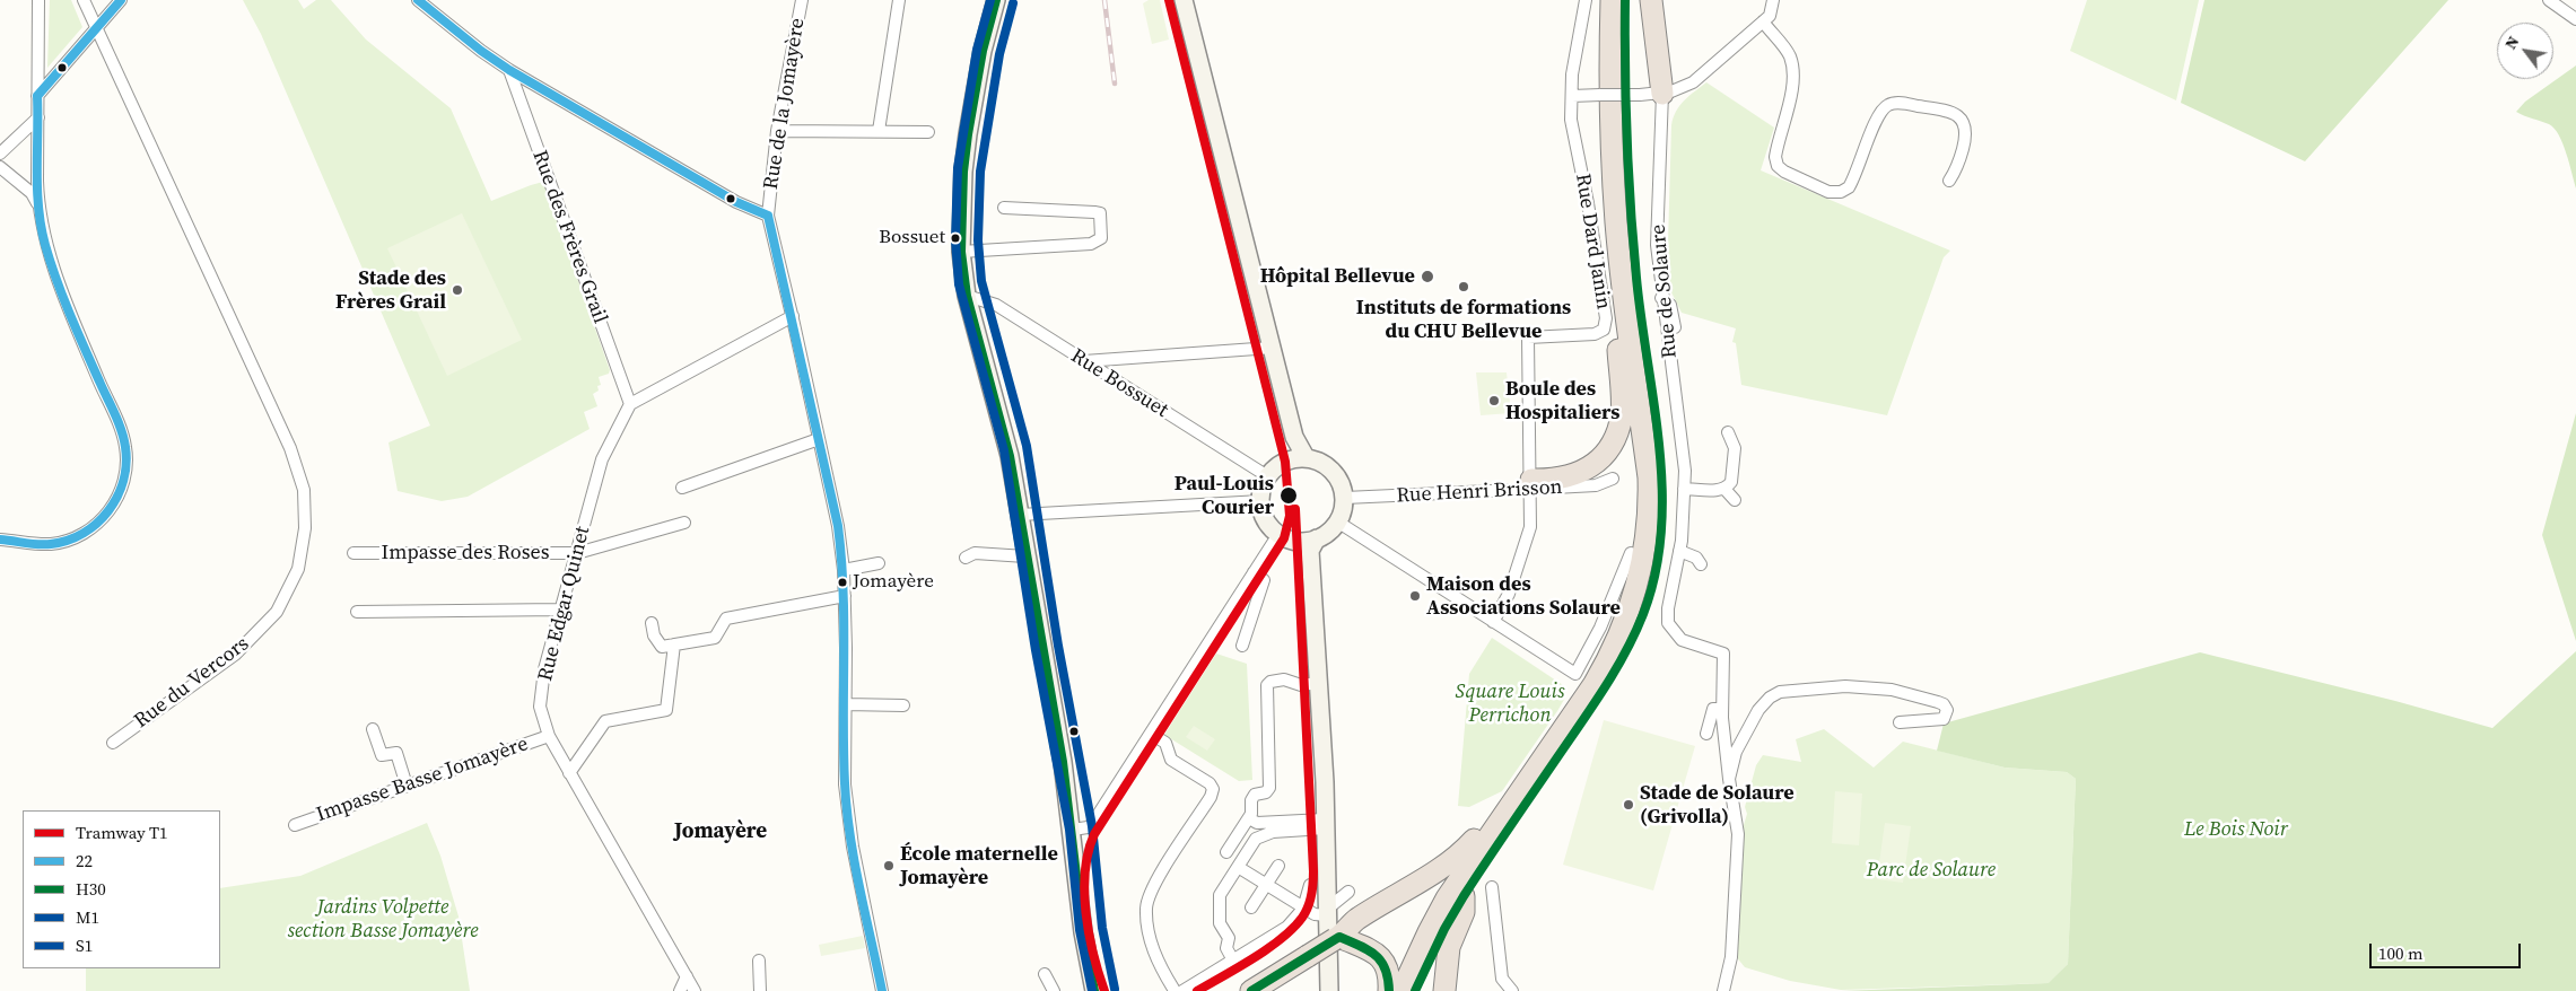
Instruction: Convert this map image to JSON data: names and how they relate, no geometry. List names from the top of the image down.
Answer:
{
  "streets": {
    "street": [
      "Rue de la Jomayère",
      "Rue des Frères Grail",
      "Rue Dard Janin",
      "Rue de Solaure",
      "Rue Bossuet",
      "Rue Henri Brisson",
      "Impasse des Roses",
      "Rue Edgar Quinet",
      "Rue du Vercors",
      "Impasse Basse Jomayère"
    ]
  },
  "crossings": [
    ["Rue des Frères Grail", "Rue Edgar Quinet"],
    ["Rue Dard Janin", "Rue Henri Brisson"],
    ["Rue Bossuet", "Rue Henri Brisson"],
    ["Impasse des Roses", "Rue Edgar Quinet"],
    ["Rue Edgar Quinet", "Impasse Basse Jomayère"]
  ],
  "districts": ["Jomayère"],
  "parks": [
    "Square Louis Perrichon",
    "Le Bois Noir",
    "Parc de Solaure",
    "Jardins Volpette section Basse Jomayère"
  ],
  "places": [
    "Bossuet",
    "Hôpital Bellevue",
    "Instituts de formations du CHU Bellevue",
    "Stade des Frères Grail",
    "Boule des Hospitaliers",
    "Paul-Louis Courier",
    "Jomayère",
    "Maison des Associations Solaure",
    "Stade de Solaure (Grivolla)",
    "École maternelle Jomayère"
  ],
  "lines": [
    "tram line T1",
    "transit line 22",
    "transit line H30",
    "transit line M1",
    "transit line S1"
  ],
  "legend": [
    "Tramway T1",
    "22",
    "H30",
    "M1",
    "S1"
  ],
  "scale_bar": "100 m",
  "north": "top left"
}
